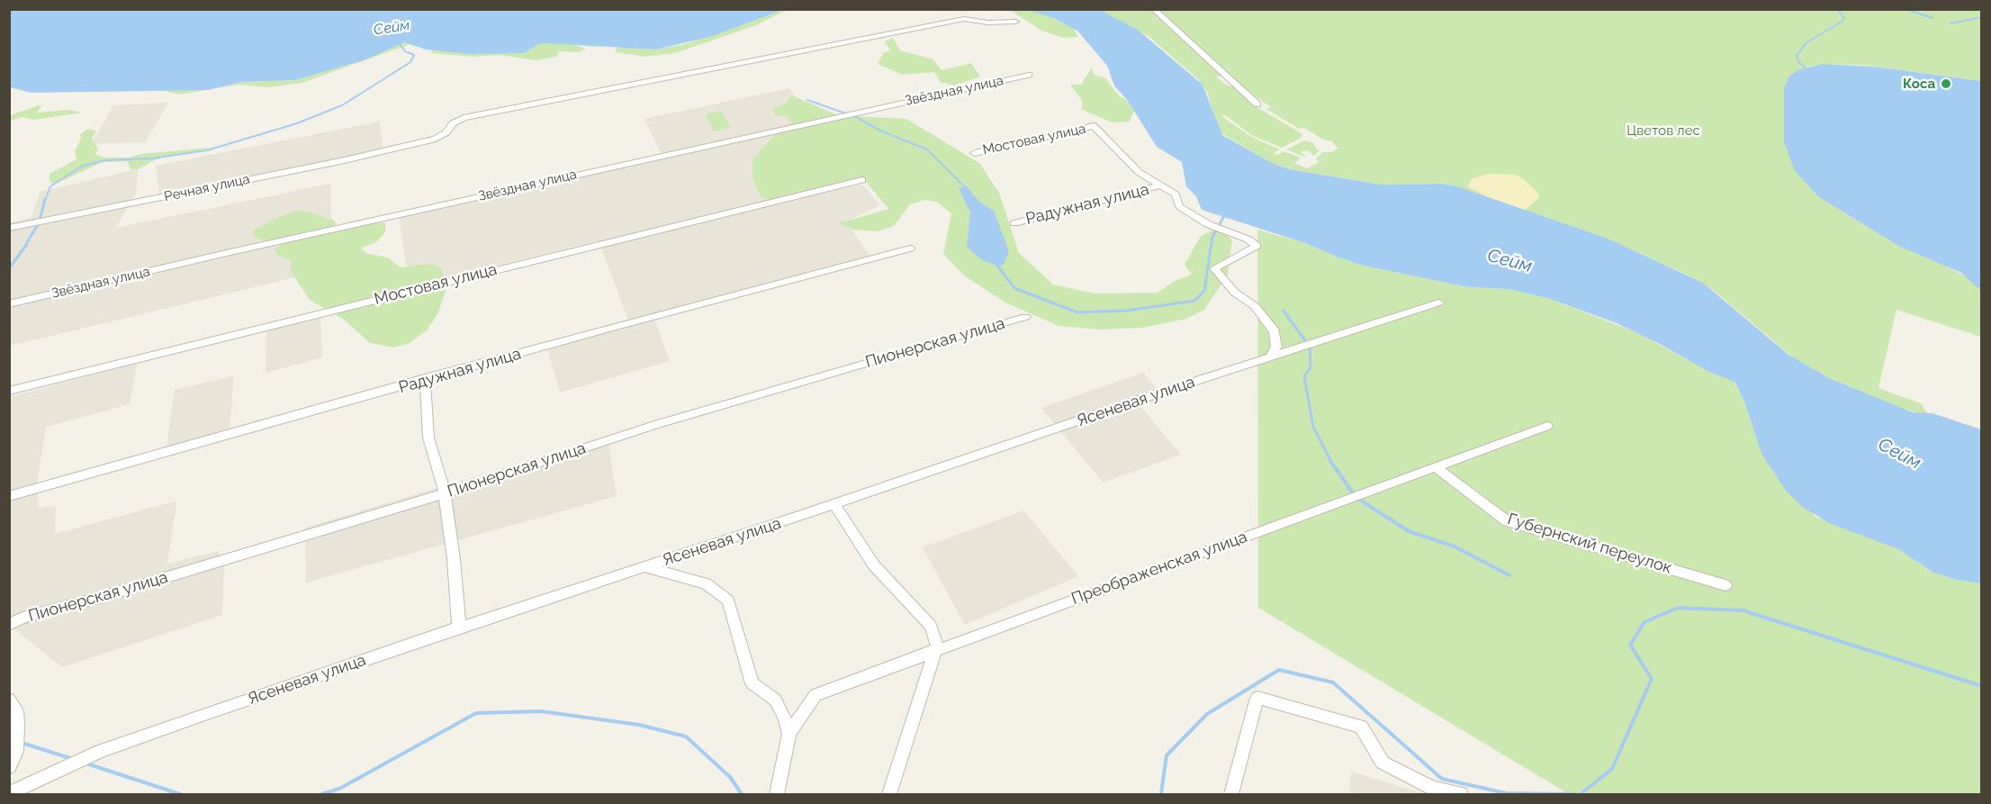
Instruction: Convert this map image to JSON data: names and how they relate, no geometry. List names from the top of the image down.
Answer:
{
  "streets": {
    "street": [
      "Звёздная улица",
      "Мостовая улица",
      "Речная улица",
      "Радужная улица",
      "Пионерская улица",
      "Ясеневая улица",
      "Губернский переулок",
      "Преображенская улица"
    ]
  },
  "crossings": [
    ["Мостовая улица", "Радужная улица"],
    ["Губернский переулок", "Преображенская улица"]
  ],
  "water": ["Сейм"],
  "parks": ["Цветов лес"],
  "places": ["Коса"]
}
